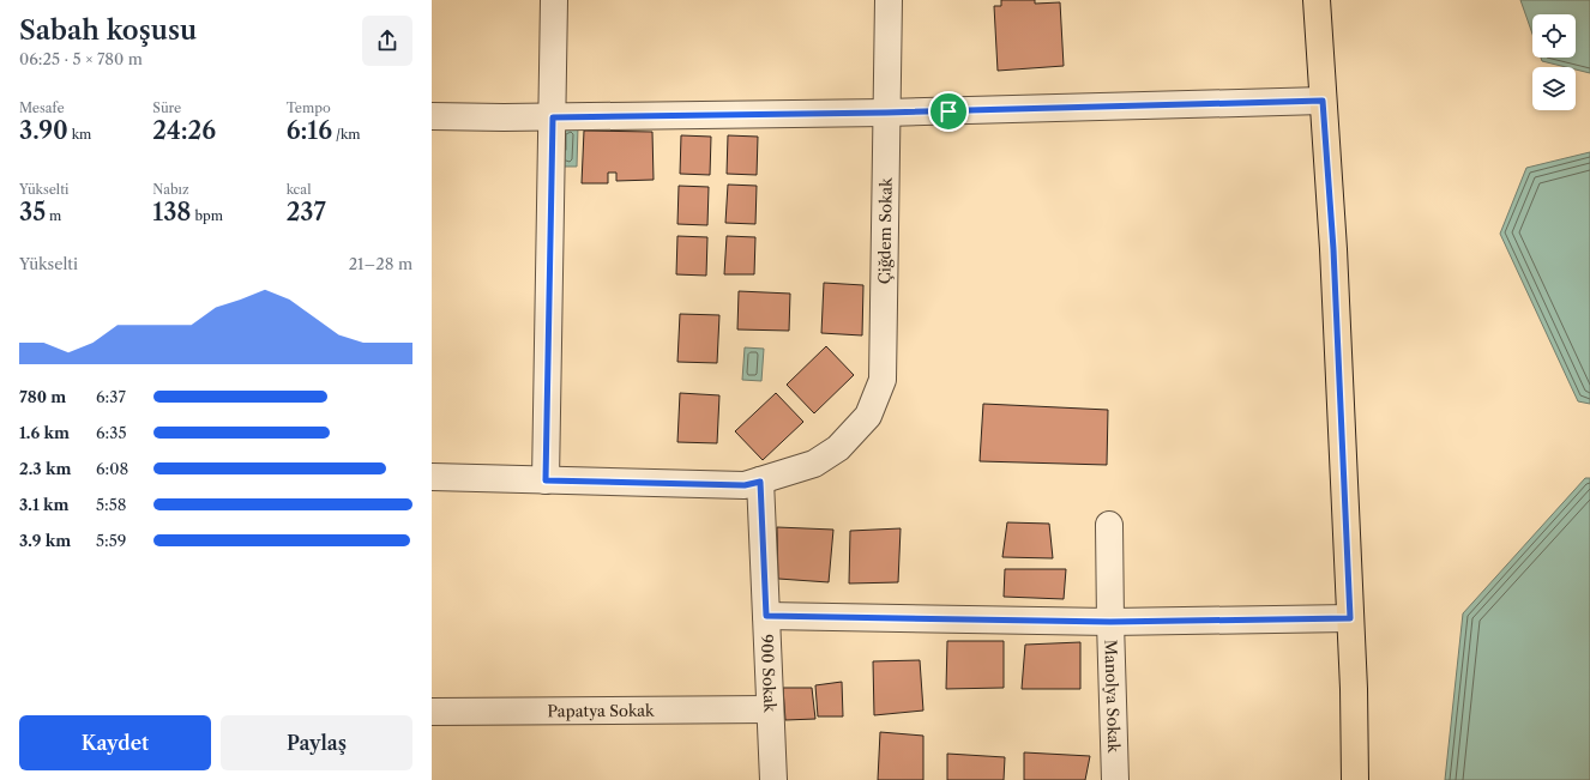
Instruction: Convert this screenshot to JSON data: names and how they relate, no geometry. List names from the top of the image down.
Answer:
{
  "streets": {
    "street": [
      "Çiğdem Sokak",
      "900 Sokak",
      "Manolya Sokak",
      "Papatya Sokak"
    ]
  },
  "crossings": [
    ["Çiğdem Sokak", "900 Sokak"],
    ["900 Sokak", "Papatya Sokak"]
  ],
  "page": {
    "heading": ["Sabah koşusu", "06:25 · 5 × 780 m"],
    "stats": [
      ["Mesafe", "3.90 km"],
      ["Süre", "24:26"],
      ["Tempo", "6:16 /km"],
      ["Yükselti", "35 m"],
      ["Nabız", "138 bpm"],
      ["kcal", "237"]
    ],
    "chart": ["Yükselti", "21–28 m"],
    "list": [
      {
        "name": "780 m",
        "note": "6:37"
      },
      {
        "name": "1.6 km",
        "note": "6:35"
      },
      {
        "name": "2.3 km",
        "note": "6:08"
      },
      {
        "name": "3.1 km",
        "note": "5:58"
      },
      {
        "name": "3.9 km",
        "note": "5:59"
      }
    ],
    "buttons": ["Kaydet", "Paylaş"]
  }
}
